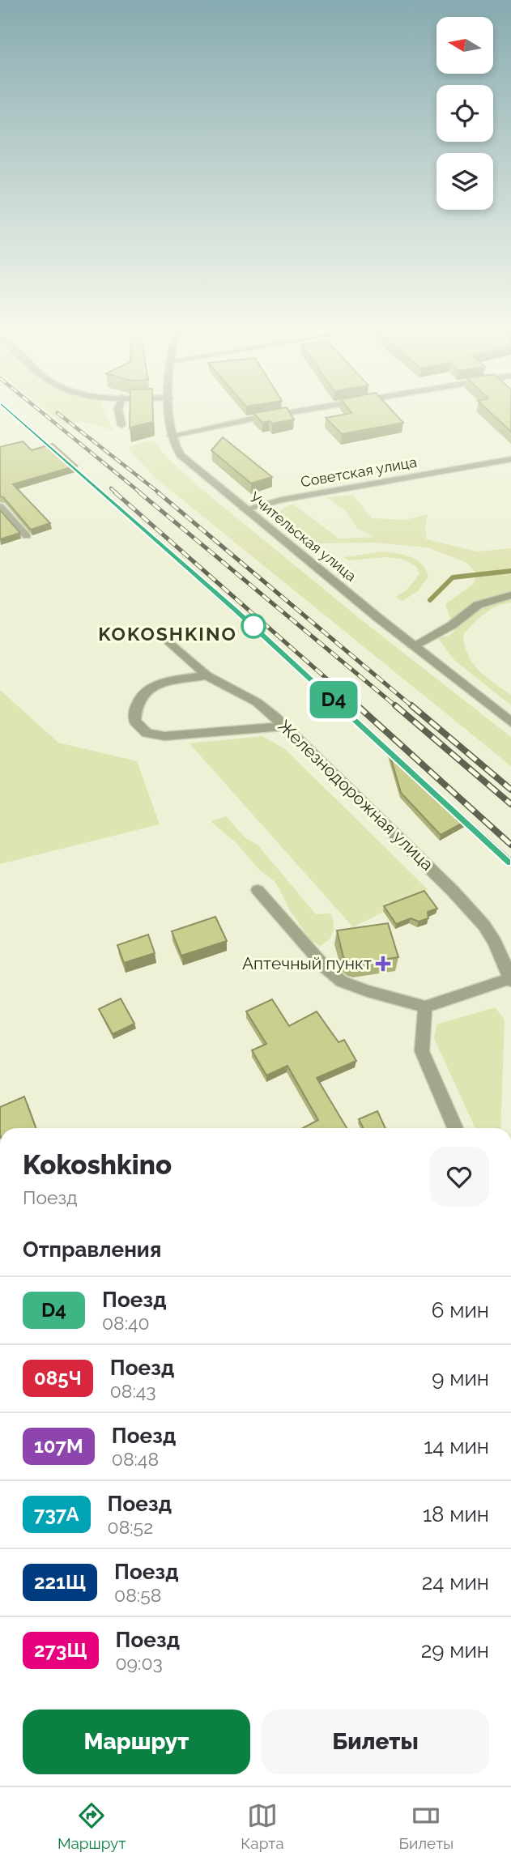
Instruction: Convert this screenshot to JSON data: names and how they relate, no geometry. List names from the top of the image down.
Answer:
{
  "streets": {
    "street": ["Советская улица", "Учительская улица", "Железнодорожная улица"]
  },
  "crossings": [
    ["Советская улица", "Учительская улица"]
  ],
  "districts": ["KOKOSHKINO"],
  "places": {
    "health": ["Аптечный пункт"]
  },
  "north": "left",
  "page": {
    "on_map": "D4",
    "heading": [
      ["Kokoshkino", "Поезд"],
      "Отправления"
    ],
    "list": [
      {
        "mark": "D4",
        "name": "Поезд",
        "note": "08:40",
        "value": "6 мин"
      },
      {
        "mark": "085Ч",
        "name": "Поезд",
        "note": "08:43",
        "value": "9 мин"
      },
      {
        "mark": "107М",
        "name": "Поезд",
        "note": "08:48",
        "value": "14 мин"
      },
      {
        "mark": "737А",
        "name": "Поезд",
        "note": "08:52",
        "value": "18 мин"
      },
      {
        "mark": "221Щ",
        "name": "Поезд",
        "note": "08:58",
        "value": "24 мин"
      },
      {
        "mark": "273Щ",
        "name": "Поезд",
        "note": "09:03",
        "value": "29 мин"
      }
    ],
    "buttons": ["Маршрут", "Билеты"],
    "tabs": ["Маршрут", "Карта", "Билеты"]
  }
}
